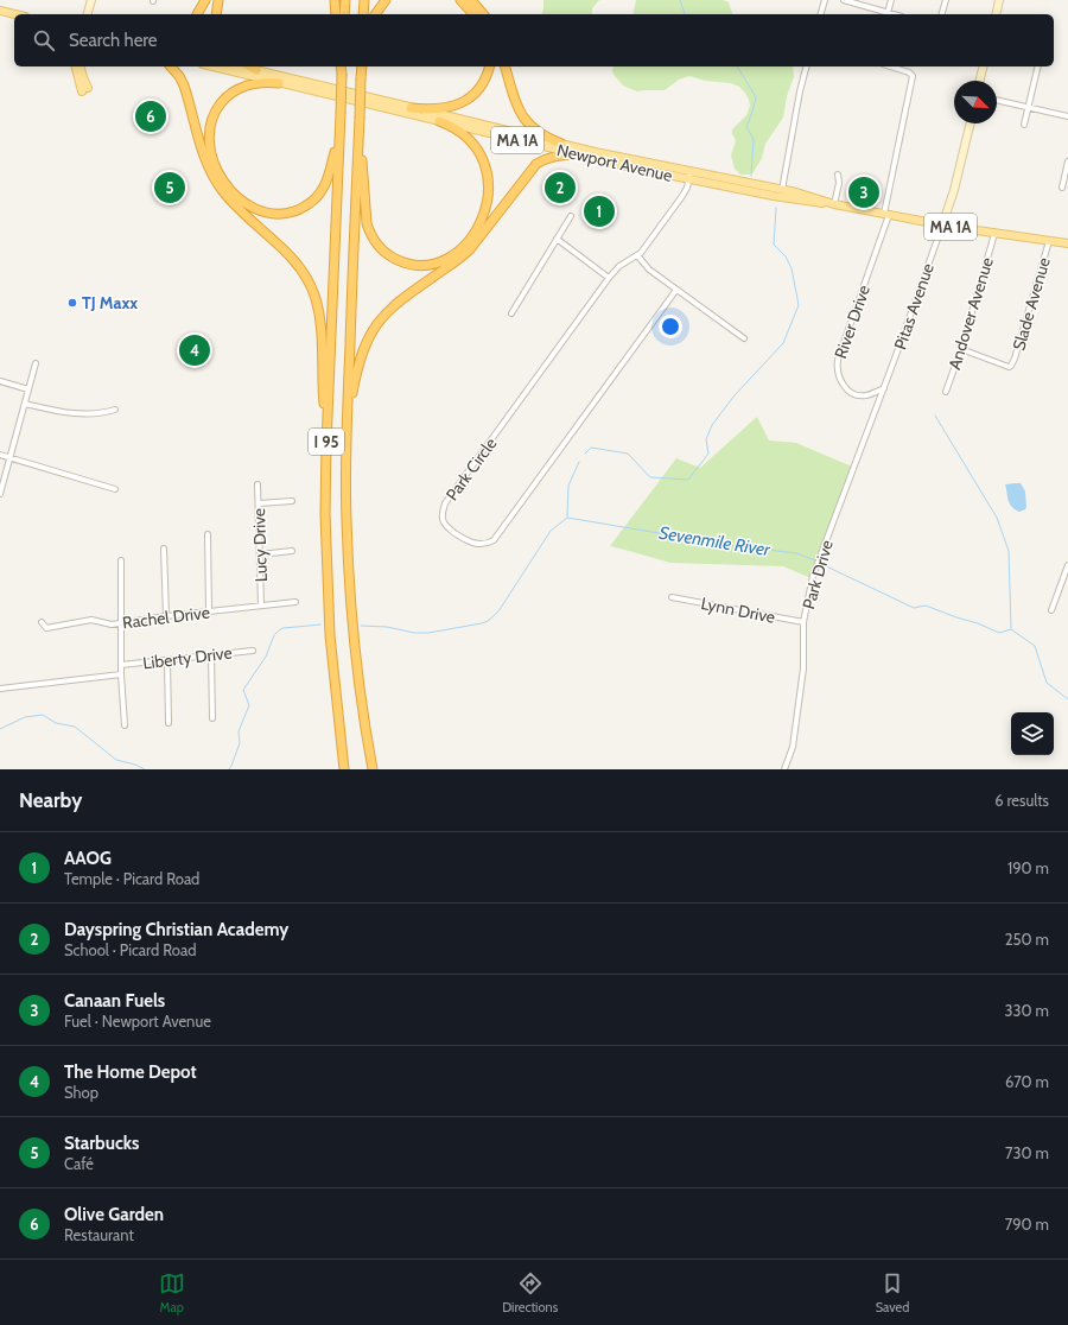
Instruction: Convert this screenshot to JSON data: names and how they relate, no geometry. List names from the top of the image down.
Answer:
{
  "streets": {
    "highway": ["I 95"],
    "main road": ["MA 1A", "Newport Avenue"],
    "street": [
      "Slade Avenue",
      "Pitas Avenue",
      "Andover Avenue",
      "River Drive",
      "Park Circle",
      "Lucy Drive",
      "Park Drive",
      "Lynn Drive",
      "Rachel Drive",
      "Liberty Drive"
    ]
  },
  "crossings": [
    ["Newport Avenue", "Slade Avenue"],
    ["Newport Avenue", "Pitas Avenue"],
    ["Newport Avenue", "Andover Avenue"],
    ["Newport Avenue", "River Drive"],
    ["Newport Avenue", "Park Circle"],
    ["Slade Avenue", "Andover Avenue"],
    ["Pitas Avenue", "River Drive"],
    ["Pitas Avenue", "Park Drive"],
    ["River Drive", "Park Drive"],
    ["Lucy Drive", "Rachel Drive"],
    ["Park Drive", "Lynn Drive"]
  ],
  "water": ["Sevenmile River"],
  "places": ["TJ Maxx"],
  "north": "bottom right",
  "page": {
    "search": "Search here",
    "pins": [
      "6",
      "2",
      "5",
      "3",
      "1",
      "4"
    ],
    "heading": ["Nearby", "6 results"],
    "list": [
      {
        "mark": "1",
        "name": "AAOG",
        "note": "Temple · Picard Road",
        "value": "190 m"
      },
      {
        "mark": "2",
        "name": "Dayspring Christian Academy",
        "note": "School · Picard Road",
        "value": "250 m"
      },
      {
        "mark": "3",
        "name": "Canaan Fuels",
        "note": "Fuel · Newport Avenue",
        "value": "330 m"
      },
      {
        "mark": "4",
        "name": "The Home Depot",
        "note": "Shop",
        "value": "670 m"
      },
      {
        "mark": "5",
        "name": "Starbucks",
        "note": "Café",
        "value": "730 m"
      },
      {
        "mark": "6",
        "name": "Olive Garden",
        "note": "Restaurant",
        "value": "790 m"
      }
    ],
    "nav": ["Map", "Directions", "Saved"]
  }
}
